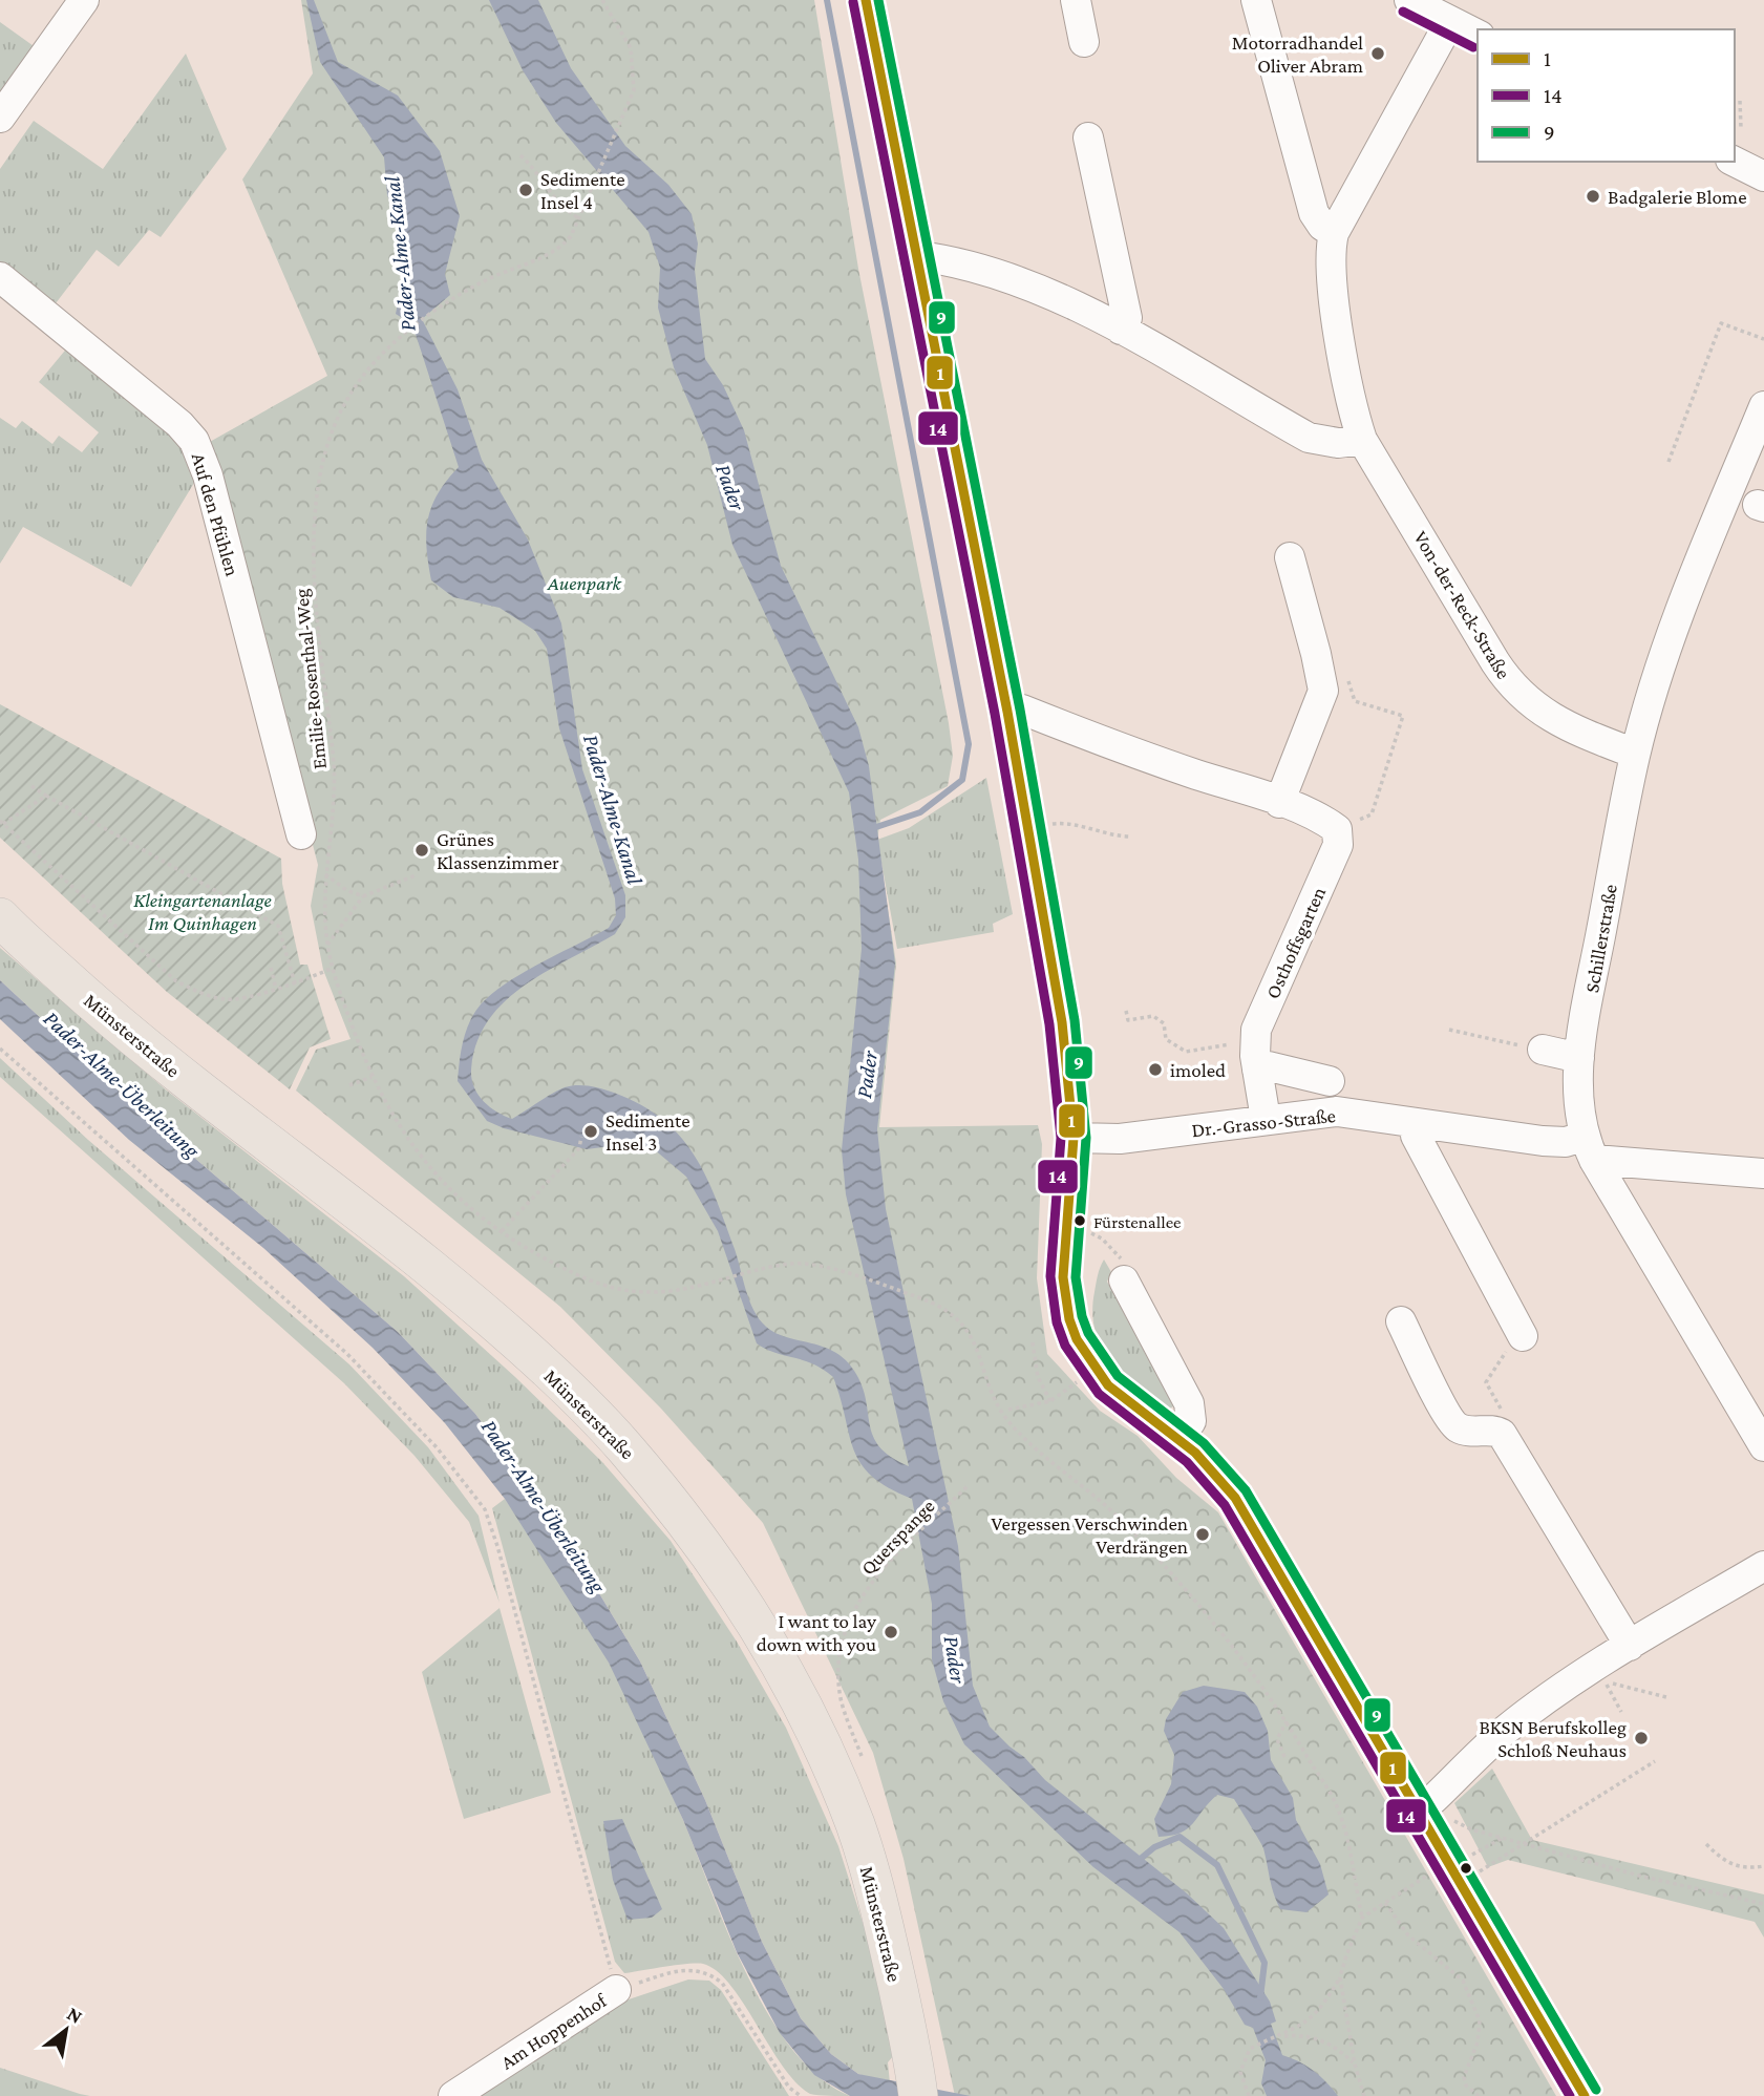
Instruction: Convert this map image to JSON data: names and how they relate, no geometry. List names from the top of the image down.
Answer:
{
  "streets": {
    "main road": ["Münsterstraße"],
    "street": [
      "Auf den Pfühlen",
      "Von-der-Reck-Straße",
      "Schillerstraße",
      "Osthoffsgarten",
      "Dr.-Grasso-Straße",
      "Am Hoppenhof"
    ],
    "path": ["Emilie-Rosenthal-Weg", "Querspange"]
  },
  "crossings": [
    ["Von-der-Reck-Straße", "Schillerstraße"],
    ["Schillerstraße", "Dr.-Grasso-Straße"],
    ["Osthoffsgarten", "Dr.-Grasso-Straße"]
  ],
  "water": ["Pader-Alme-Kanal", "Pader", "Pader-Alme-Überleitung"],
  "parks": ["Auenpark", "Kleingartenanlage Im Quinhagen"],
  "places": [
    "Motorradhandel Oliver Abram",
    "Sedimente Insel 4",
    "Badgalerie Blome",
    "Grünes Klassenzimmer",
    "imoled",
    "Sedimente Insel 3",
    "Fürstenallee",
    "Vergessen Verschwinden Verdrängen",
    "I want to lay down with you",
    "BKSN Berufskolleg Schloß Neuhaus"
  ],
  "lines": ["transit line 1", "transit line 9", "transit line 14"],
  "legend": ["1", "14", "9"],
  "north": "top right"
}
